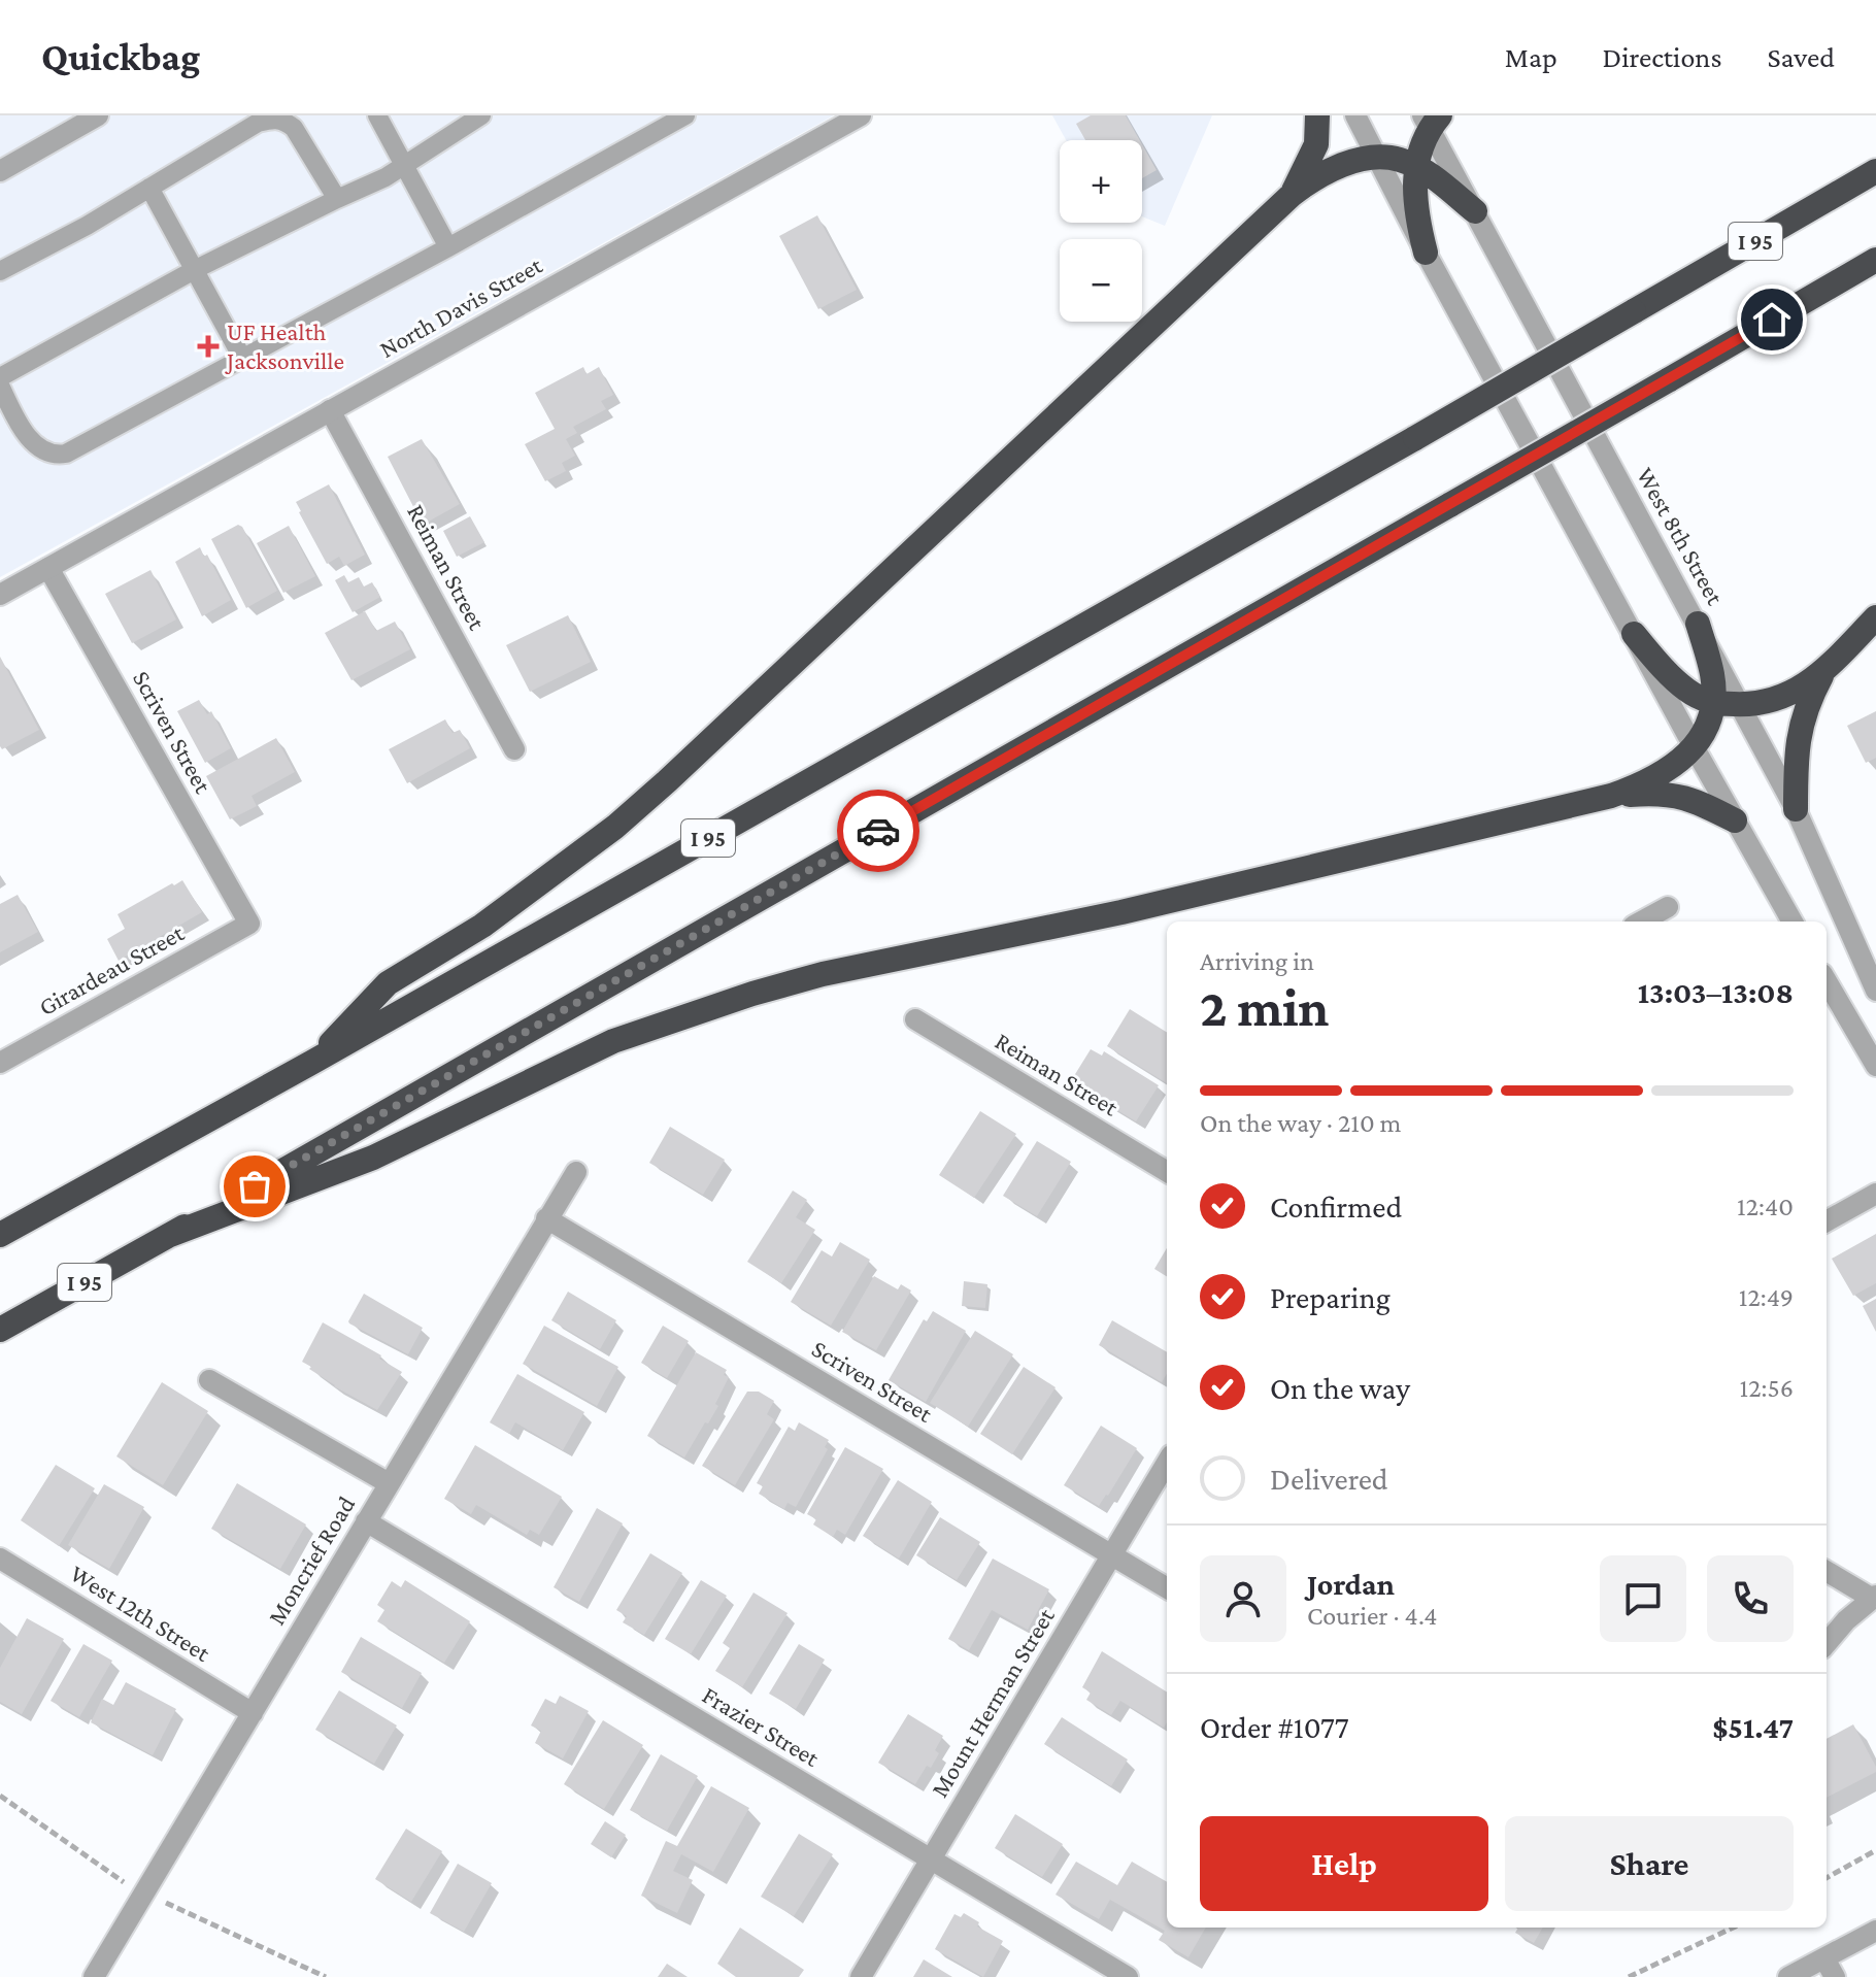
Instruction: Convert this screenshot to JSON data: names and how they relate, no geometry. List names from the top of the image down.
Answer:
{
  "streets": {
    "highway": ["I 95"],
    "street": [
      "North Davis Street",
      "West 8th Street",
      "Reiman Street",
      "Scriven Street",
      "Girardeau Street",
      "Moncrief Road",
      "West 12th Street",
      "Mount Herman Street",
      "Frazier Street"
    ]
  },
  "crossings": [
    ["North Davis Street", "Reiman Street"],
    ["North Davis Street", "Scriven Street"],
    ["Scriven Street", "Girardeau Street"],
    ["Scriven Street", "Moncrief Road"],
    ["Scriven Street", "Mount Herman Street"],
    ["Moncrief Road", "West 12th Street"],
    ["Moncrief Road", "Frazier Street"],
    ["Mount Herman Street", "Frazier Street"]
  ],
  "places": {
    "health": ["UF Health Jacksonville"]
  },
  "page": {
    "header": "Quickbag",
    "nav": ["Map", "Directions", "Saved"],
    "map_buttons": ["+", "−"],
    "heading": ["2 min", "Arriving in", "13:03–13:08"],
    "panel": [
      "Jordan",
      "Courier · 4.4",
      "Order #1077",
      "$51.47"
    ],
    "bar": "On the way · 210 m",
    "list": [
      ["Confirmed", "12:40"],
      ["Preparing", "12:49"],
      ["On the way", "12:56"],
      "Delivered"
    ],
    "buttons": ["Help", "Share"]
  }
}
